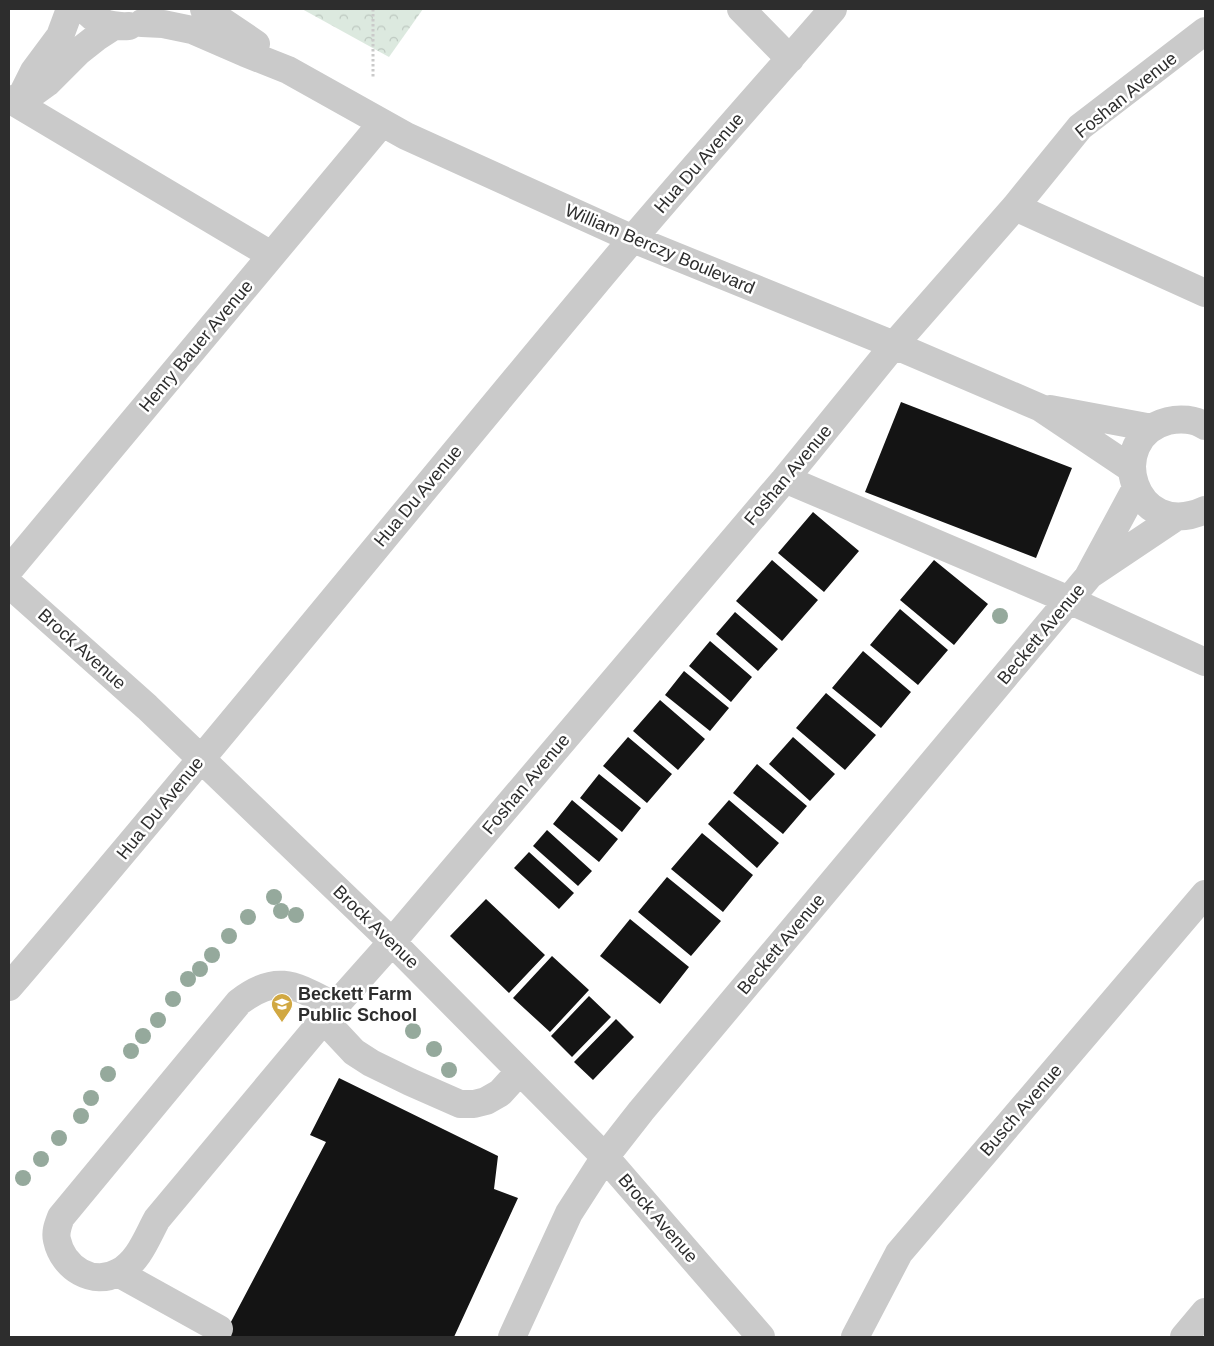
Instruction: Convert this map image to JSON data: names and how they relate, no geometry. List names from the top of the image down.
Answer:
{
  "streets": {
    "street": [
      "Foshan Avenue",
      "Hua Du Avenue",
      "William Berczy Boulevard",
      "Henry Bauer Avenue",
      "Beckett Avenue",
      "Brock Avenue",
      "Busch Avenue"
    ]
  },
  "crossings": [
    ["Foshan Avenue", "William Berczy Boulevard"],
    ["Foshan Avenue", "Brock Avenue"],
    ["Hua Du Avenue", "William Berczy Boulevard"],
    ["Hua Du Avenue", "Brock Avenue"],
    ["William Berczy Boulevard", "Henry Bauer Avenue"],
    ["William Berczy Boulevard", "Beckett Avenue"],
    ["Beckett Avenue", "Brock Avenue"]
  ],
  "places": {
    "school or university": ["Beckett Farm Public School"]
  }
}
